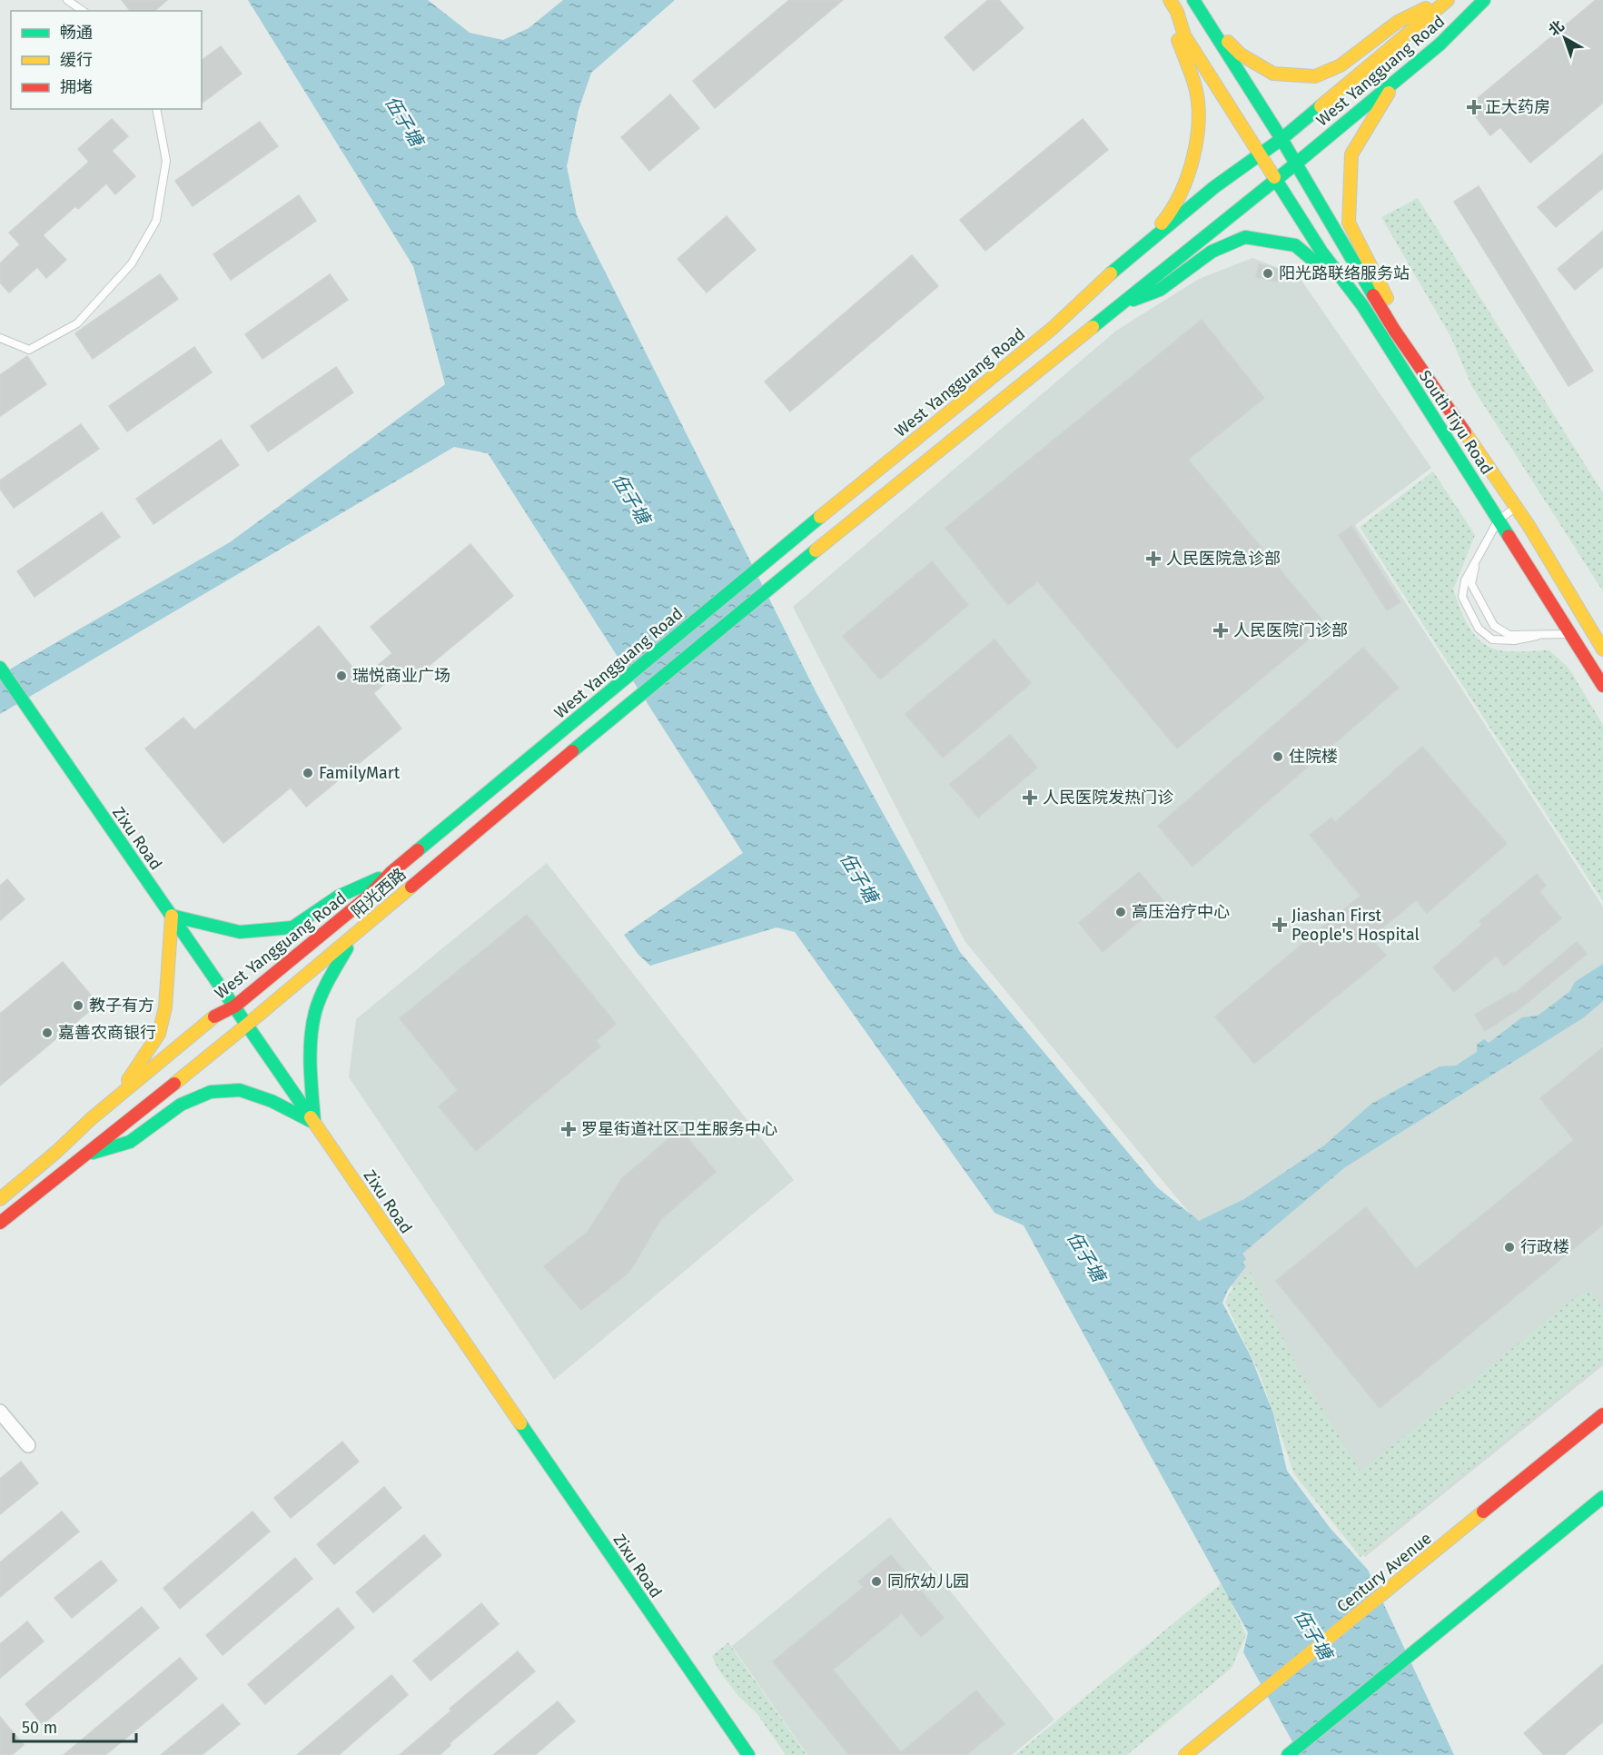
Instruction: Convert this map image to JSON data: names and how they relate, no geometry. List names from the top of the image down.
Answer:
{
  "streets": {
    "main road": [
      "West Yangguang Road",
      "South Tiyu Road",
      "Zixu Road",
      "Century Avenue"
    ]
  },
  "crossings": [
    ["West Yangguang Road", "South Tiyu Road"],
    ["West Yangguang Road", "Zixu Road"]
  ],
  "water": ["伍子塘"],
  "places": {
    "health": [
      "正大药房",
      "人民医院急诊部",
      "人民医院门诊部",
      "人民医院发热门诊",
      "Jiashan First People's Hospital",
      "罗星街道社区卫生服务中心"
    ],
    "other": [
      "阳光路联络服务站",
      "瑞悦商业广场",
      "住院楼",
      "FamilyMart",
      "高压治疗中心",
      "教子有方",
      "嘉善农商银行",
      "行政楼",
      "同欣幼儿园"
    ]
  },
  "legend": ["畅通", "缓行", "拥堵"],
  "scale_bar": "50 m",
  "north": "top left"
}
